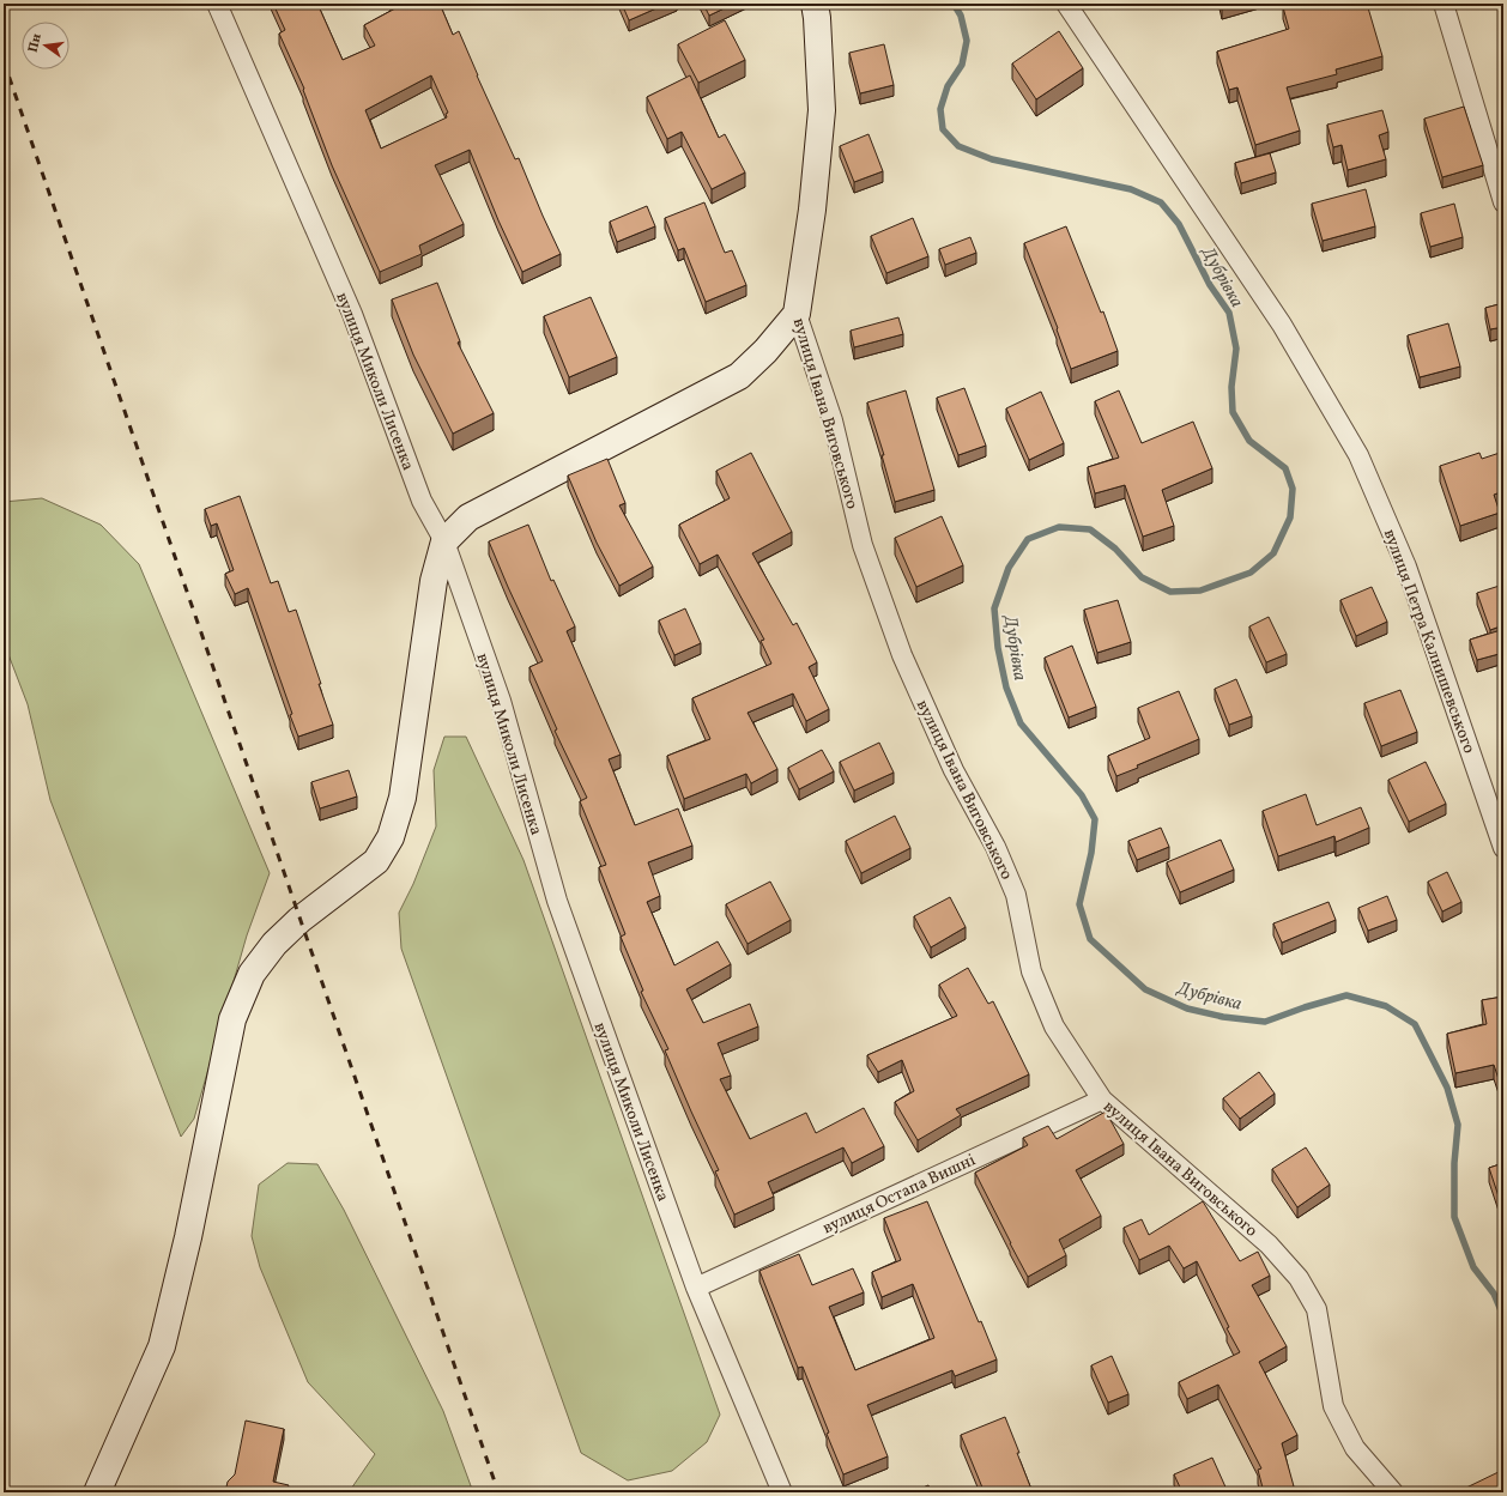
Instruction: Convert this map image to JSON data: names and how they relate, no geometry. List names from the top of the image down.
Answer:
{
  "streets": {
    "main road": ["вулиця Івана Виговського"],
    "street": ["вулиця Миколи Лисенка", "вулиця Петра Калнишевського", "вулиця Остапа Вишні"]
  },
  "crossings": [
    ["вулиця Миколи Лисенка", "вулиця Остапа Вишні"],
    ["вулиця Івана Виговського", "вулиця Остапа Вишні"]
  ],
  "water": ["Дубрівка"],
  "north": "left"
}
